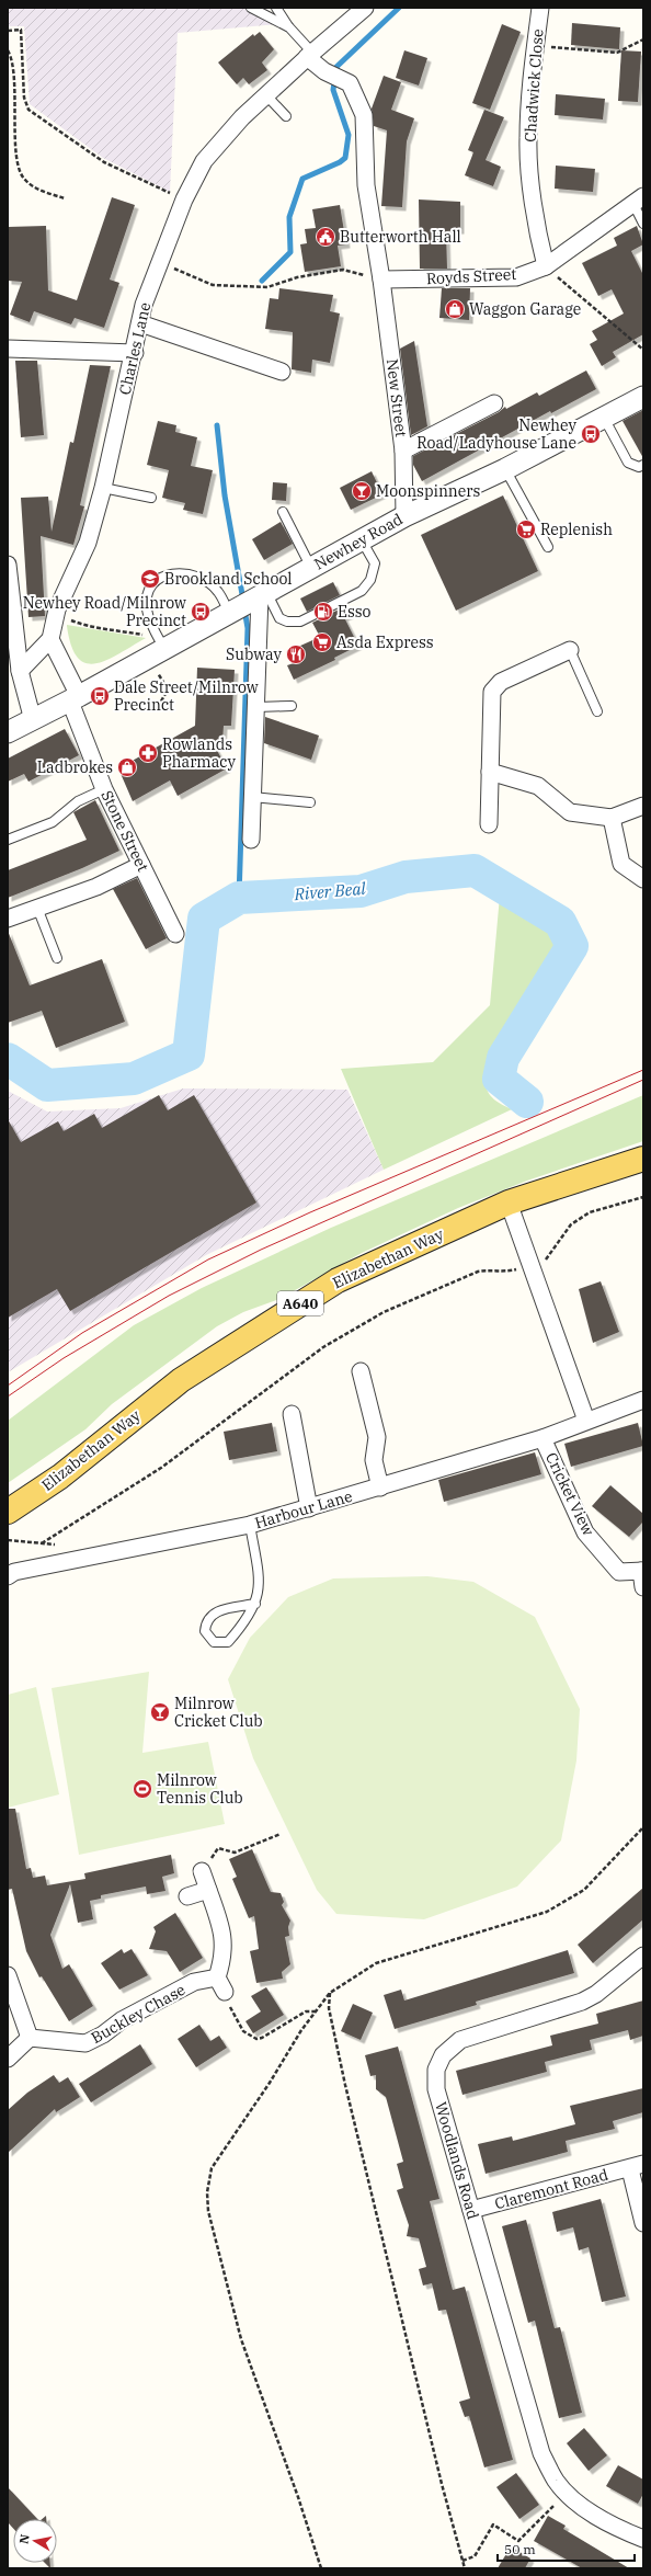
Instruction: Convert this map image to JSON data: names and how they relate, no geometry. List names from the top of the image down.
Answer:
{
  "streets": {
    "main road": ["Elizabethan Way", "A640"],
    "street": [
      "Chadwick Close",
      "Royds Street",
      "Charles Lane",
      "New Street",
      "Newhey Road",
      "Stone Street",
      "Cricket View",
      "Harbour Lane",
      "Buckley Chase",
      "Woodlands Road",
      "Claremont Road"
    ]
  },
  "crossings": [
    ["Chadwick Close", "Royds Street"],
    ["Royds Street", "New Street"],
    ["Charles Lane", "Stone Street"],
    ["New Street", "Newhey Road"],
    ["Newhey Road", "Stone Street"],
    ["Cricket View", "Harbour Lane"],
    ["Woodlands Road", "Claremont Road"]
  ],
  "water": ["River Beal"],
  "places": {
    "public building": ["Butterworth Hall"],
    "shop": ["Waggon Garage", "Ladbrokes"],
    "bus stop": ["Newhey Road/Ladyhouse Lane", "Newhey Road/Milnrow Precinct", "Dale Street/Milnrow Precinct"],
    "bar": ["Moonspinners", "Milnrow Cricket Club"],
    "supermarket": ["Replenish", "Asda Express"],
    "school or university": ["Brookland School"],
    "fuel station": ["Esso"],
    "restaurant": ["Subway"],
    "pharmacy": ["Rowlands Pharmacy"],
    "sports": ["Milnrow Tennis Club"]
  },
  "scale_bar": "50 m",
  "north": "left"
}
